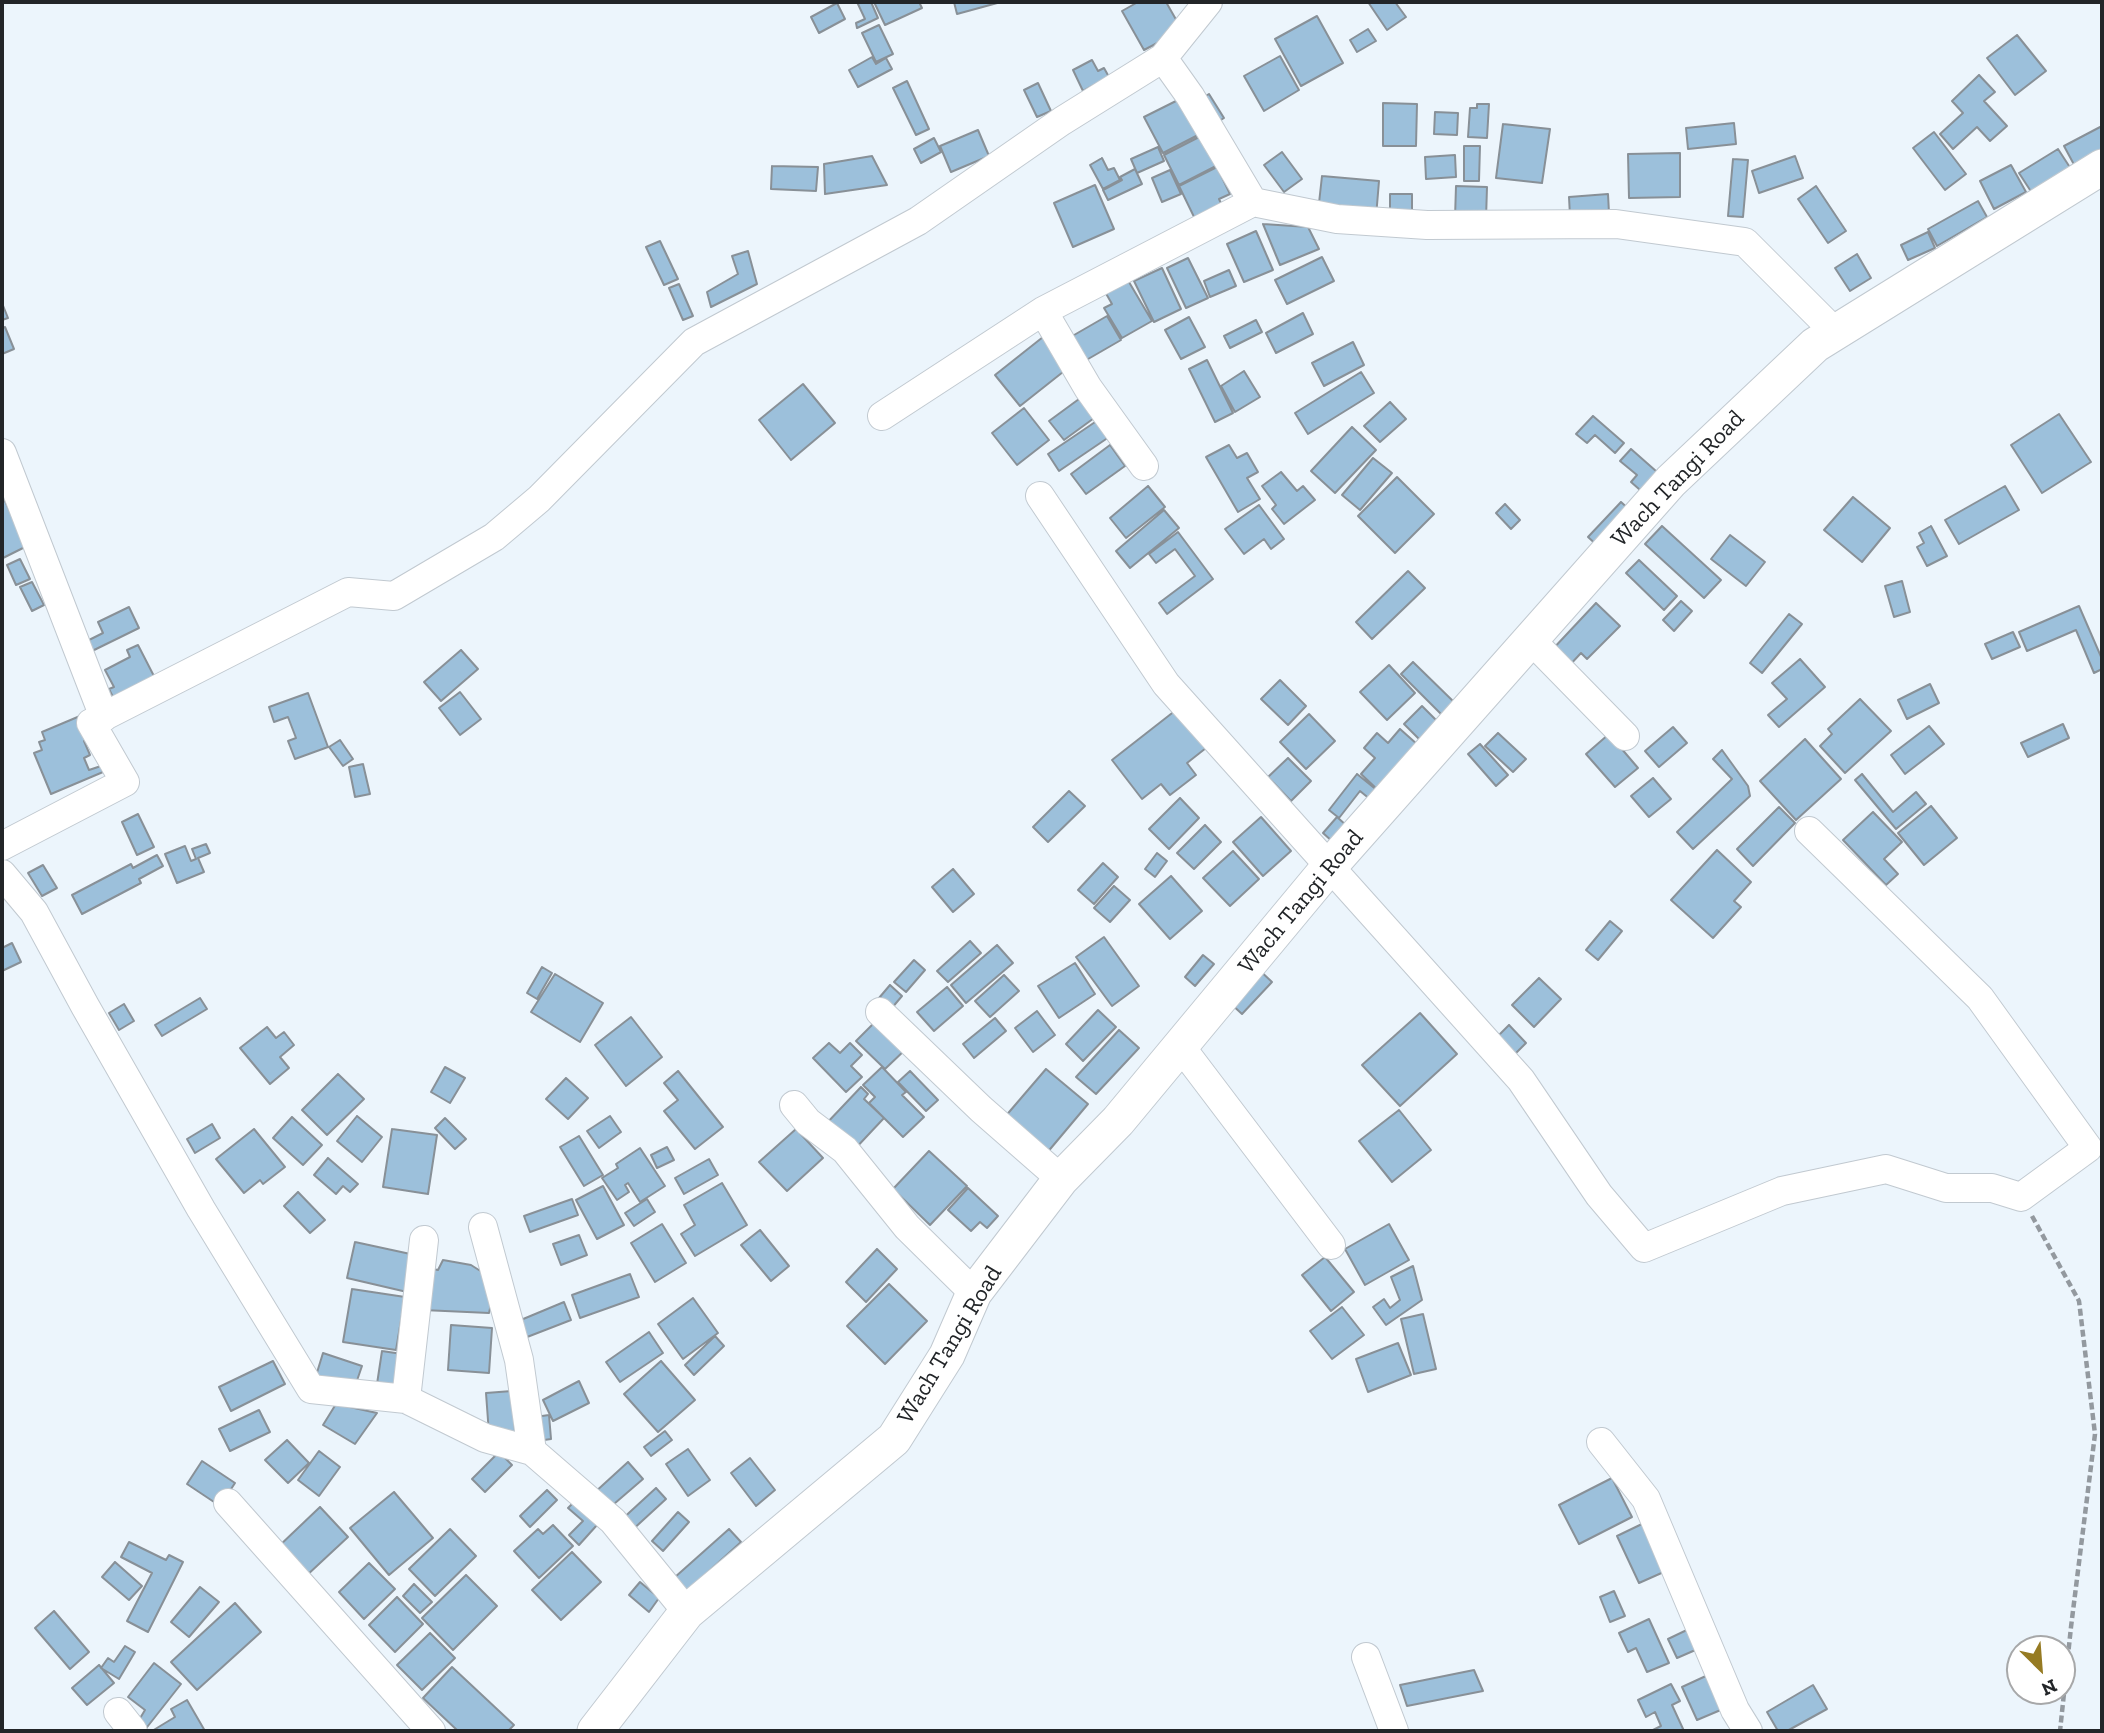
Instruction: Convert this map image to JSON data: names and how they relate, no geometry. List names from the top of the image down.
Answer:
{
  "streets": {
    "main road": ["Wach Tangi Road"]
  },
  "north": "bottom right"
}
